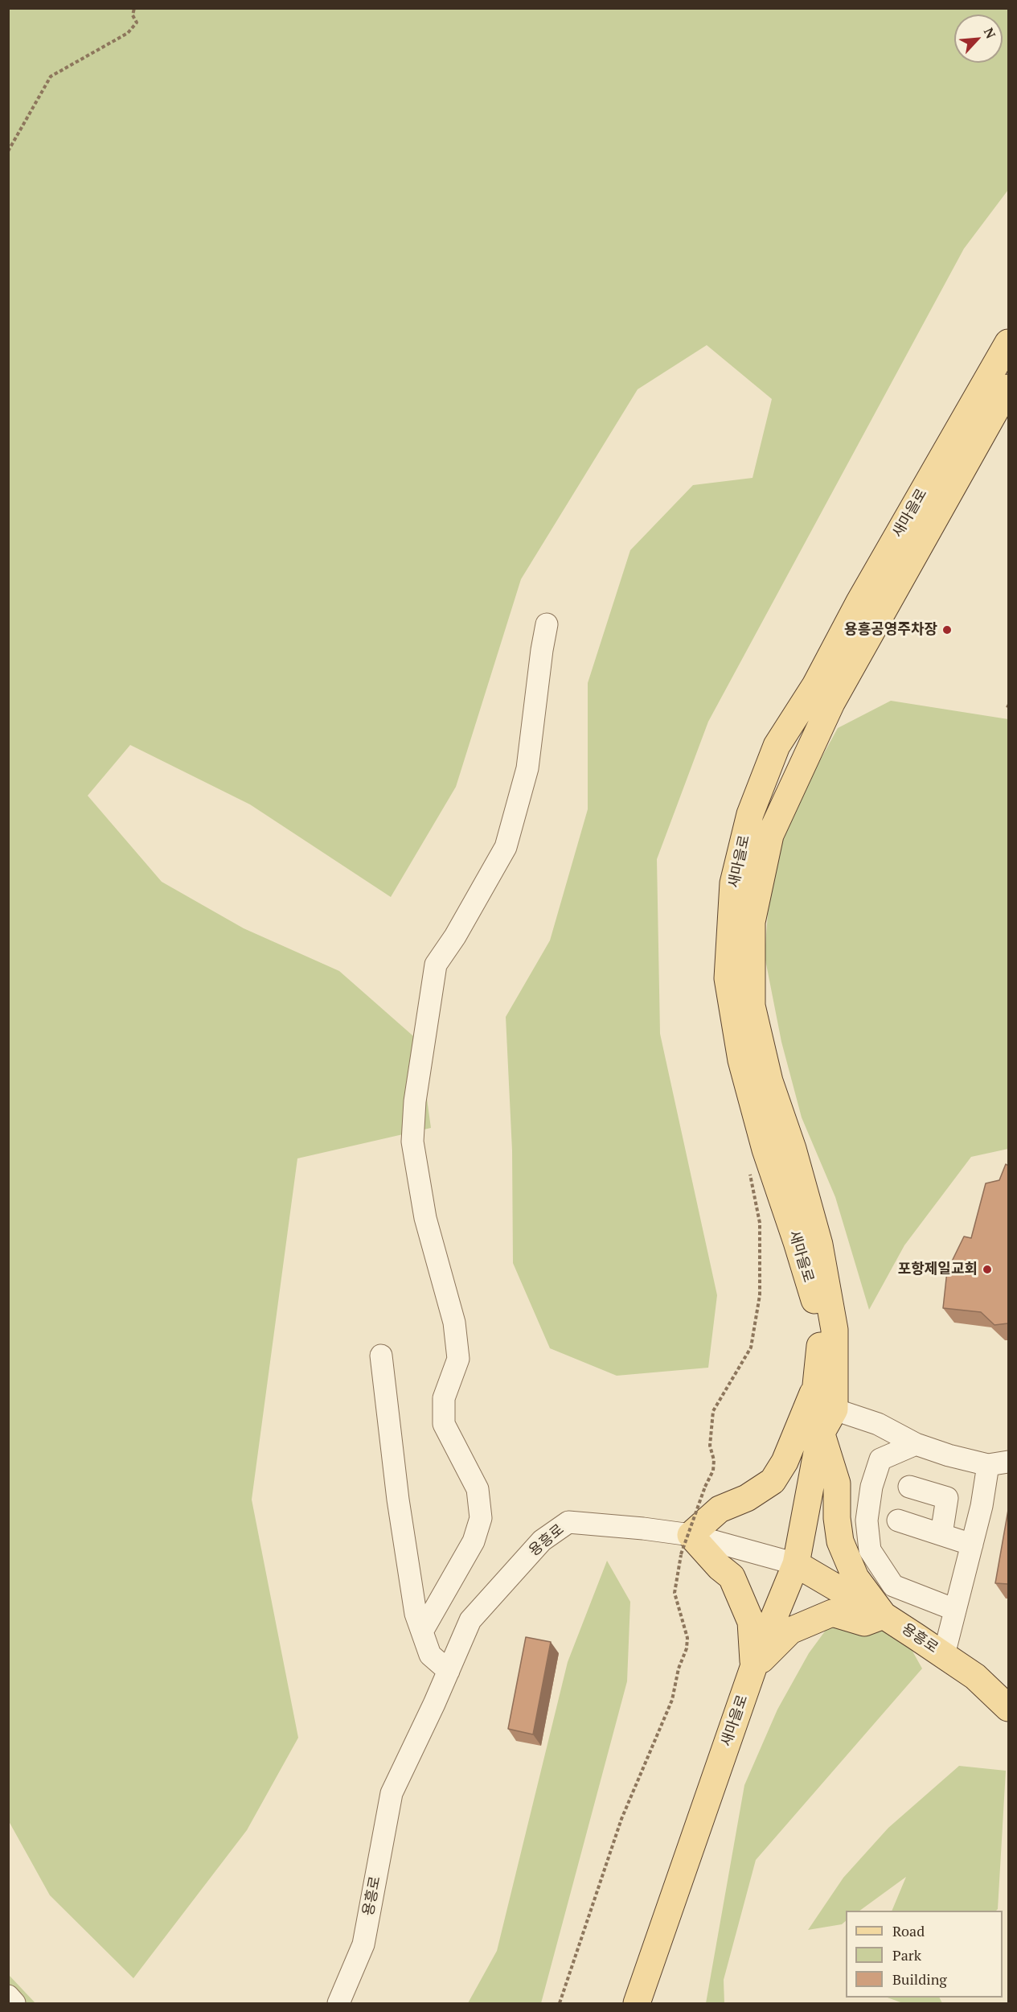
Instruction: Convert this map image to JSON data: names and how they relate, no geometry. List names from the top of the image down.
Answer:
{
  "streets": {
    "main road": ["새마을로", "용흥로"]
  },
  "crossings": [
    ["새마을로", "용흥로"]
  ],
  "places": ["용흥공영주차장", "포항제일교회"],
  "legend": ["Road", "Park", "Building"],
  "north": "top right"
}
